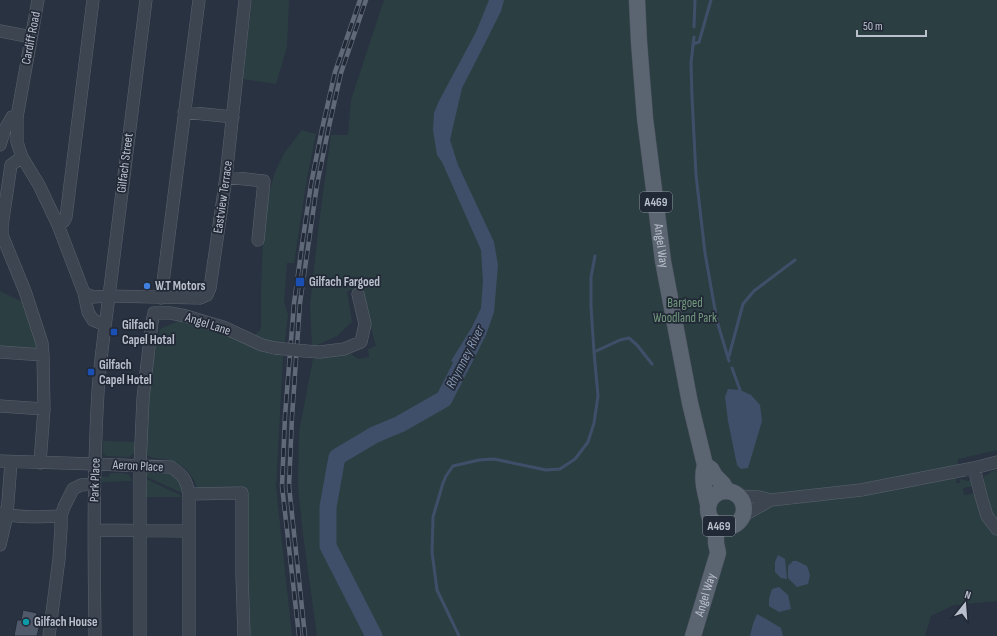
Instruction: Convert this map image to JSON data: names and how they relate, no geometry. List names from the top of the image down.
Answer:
{
  "streets": {
    "main road": ["A469", "Angel Way"],
    "street": [
      "Cardiff Road",
      "Gilfach Street",
      "Eastview Terrace",
      "Angel Lane",
      "Aeron Place",
      "Park Place"
    ]
  },
  "crossings": [
    ["Cardiff Road", "Gilfach Street"],
    ["Cardiff Road", "Eastview Terrace"],
    ["Cardiff Road", "Park Place"],
    ["Gilfach Street", "Eastview Terrace"],
    ["Gilfach Street", "Park Place"],
    ["A469", "Angel Way"],
    ["Angel Lane", "Aeron Place"],
    ["Aeron Place", "Park Place"]
  ],
  "water": ["Rhymney River"],
  "parks": ["Bargoed Woodland Park"],
  "places": {
    "transit": ["Gilfach Fargoed", "Gilfach Capel Hotal", "Gilfach Capel Hotel"],
    "other": ["W.T Motors", "Gilfach House"]
  },
  "scale_bar": "50 m",
  "north": "top"
}
